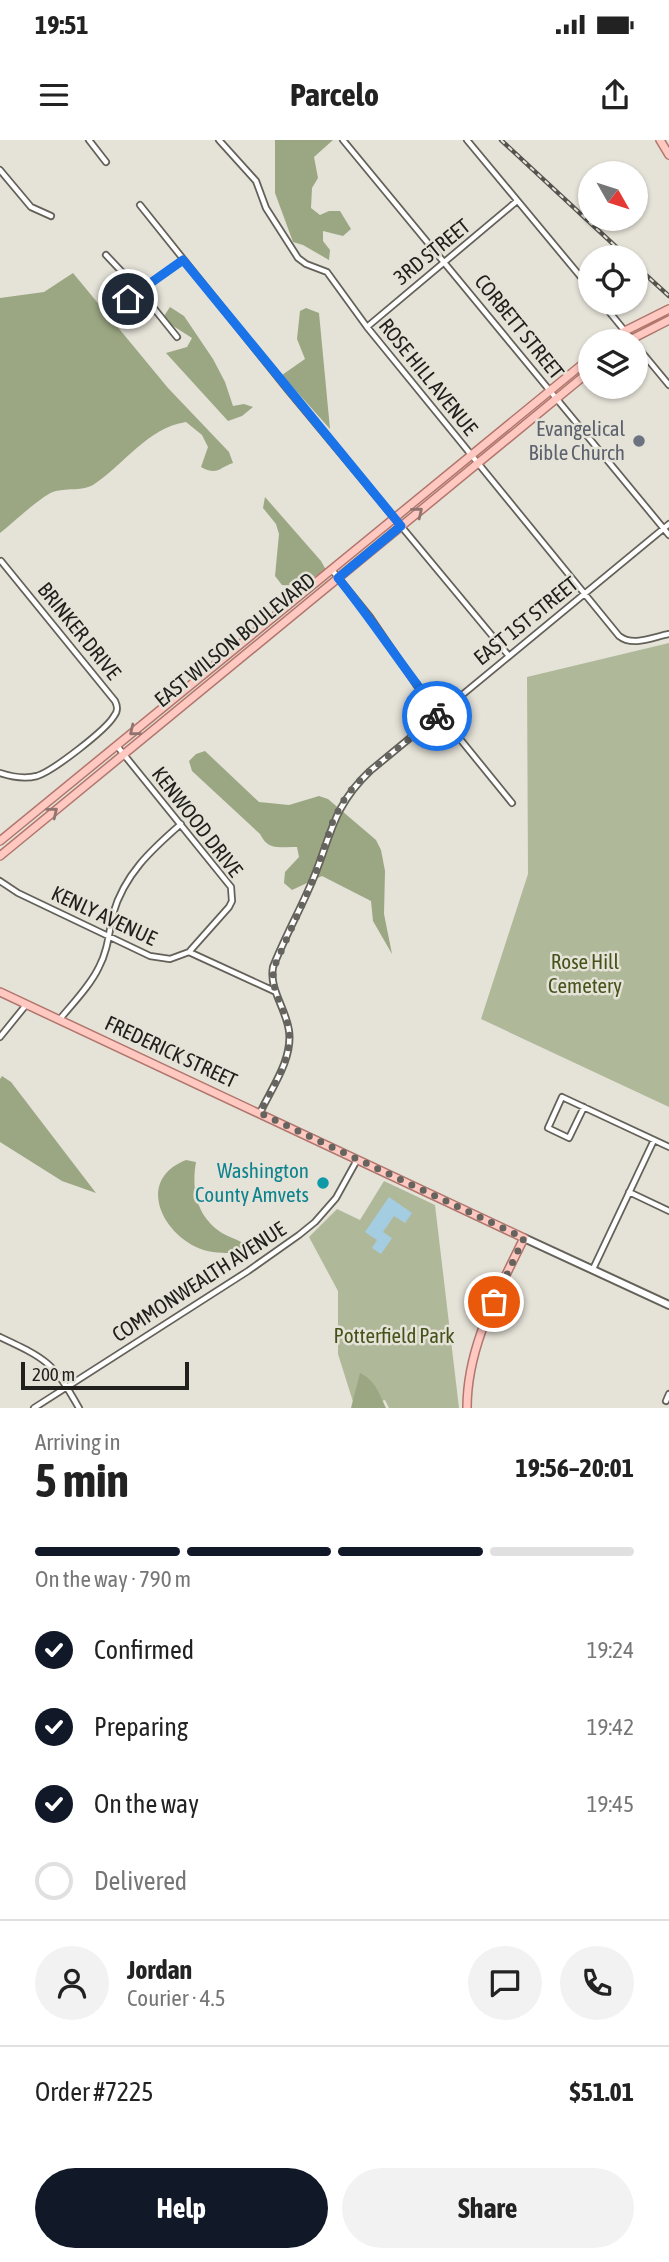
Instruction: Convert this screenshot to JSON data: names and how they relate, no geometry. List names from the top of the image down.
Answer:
{
  "streets": {
    "main road": ["EAST WILSON BOULEVARD", "FREDERICK STREET"],
    "street": [
      "3RD STREET",
      "CORBETT STREET",
      "ROSE HILL AVENUE",
      "EAST 1ST STREET",
      "BRINKER DRIVE",
      "KENWOOD DRIVE",
      "KENLY AVENUE",
      "COMMONWEALTH AVENUE"
    ]
  },
  "crossings": [
    ["3RD STREET", "CORBETT STREET"],
    ["3RD STREET", "ROSE HILL AVENUE"],
    ["CORBETT STREET", "EAST 1ST STREET"],
    ["CORBETT STREET", "EAST WILSON BOULEVARD"],
    ["ROSE HILL AVENUE", "EAST 1ST STREET"],
    ["ROSE HILL AVENUE", "EAST WILSON BOULEVARD"],
    ["EAST 1ST STREET", "FREDERICK STREET"],
    ["EAST WILSON BOULEVARD", "KENWOOD DRIVE"],
    ["KENWOOD DRIVE", "KENLY AVENUE"],
    ["FREDERICK STREET", "COMMONWEALTH AVENUE"]
  ],
  "parks": ["Rose Hill Cemetery", "Potterfield Park"],
  "places": ["Evangelical Bible Church", "Washington County Amvets"],
  "scale_bar": "200 m",
  "north": "bottom right",
  "page": {
    "status": "19:51",
    "header": "Parcelo",
    "scale": "200 m",
    "heading": ["5 min", "Arriving in", "19:56–20:01"],
    "panel": [
      "Jordan",
      "Courier · 4.5",
      "Order #7225",
      "$51.01"
    ],
    "bar": "On the way · 790 m",
    "list": [
      ["Confirmed", "19:24"],
      ["Preparing", "19:42"],
      ["On the way", "19:45"],
      "Delivered"
    ],
    "buttons": ["Help", "Share"]
  }
}
